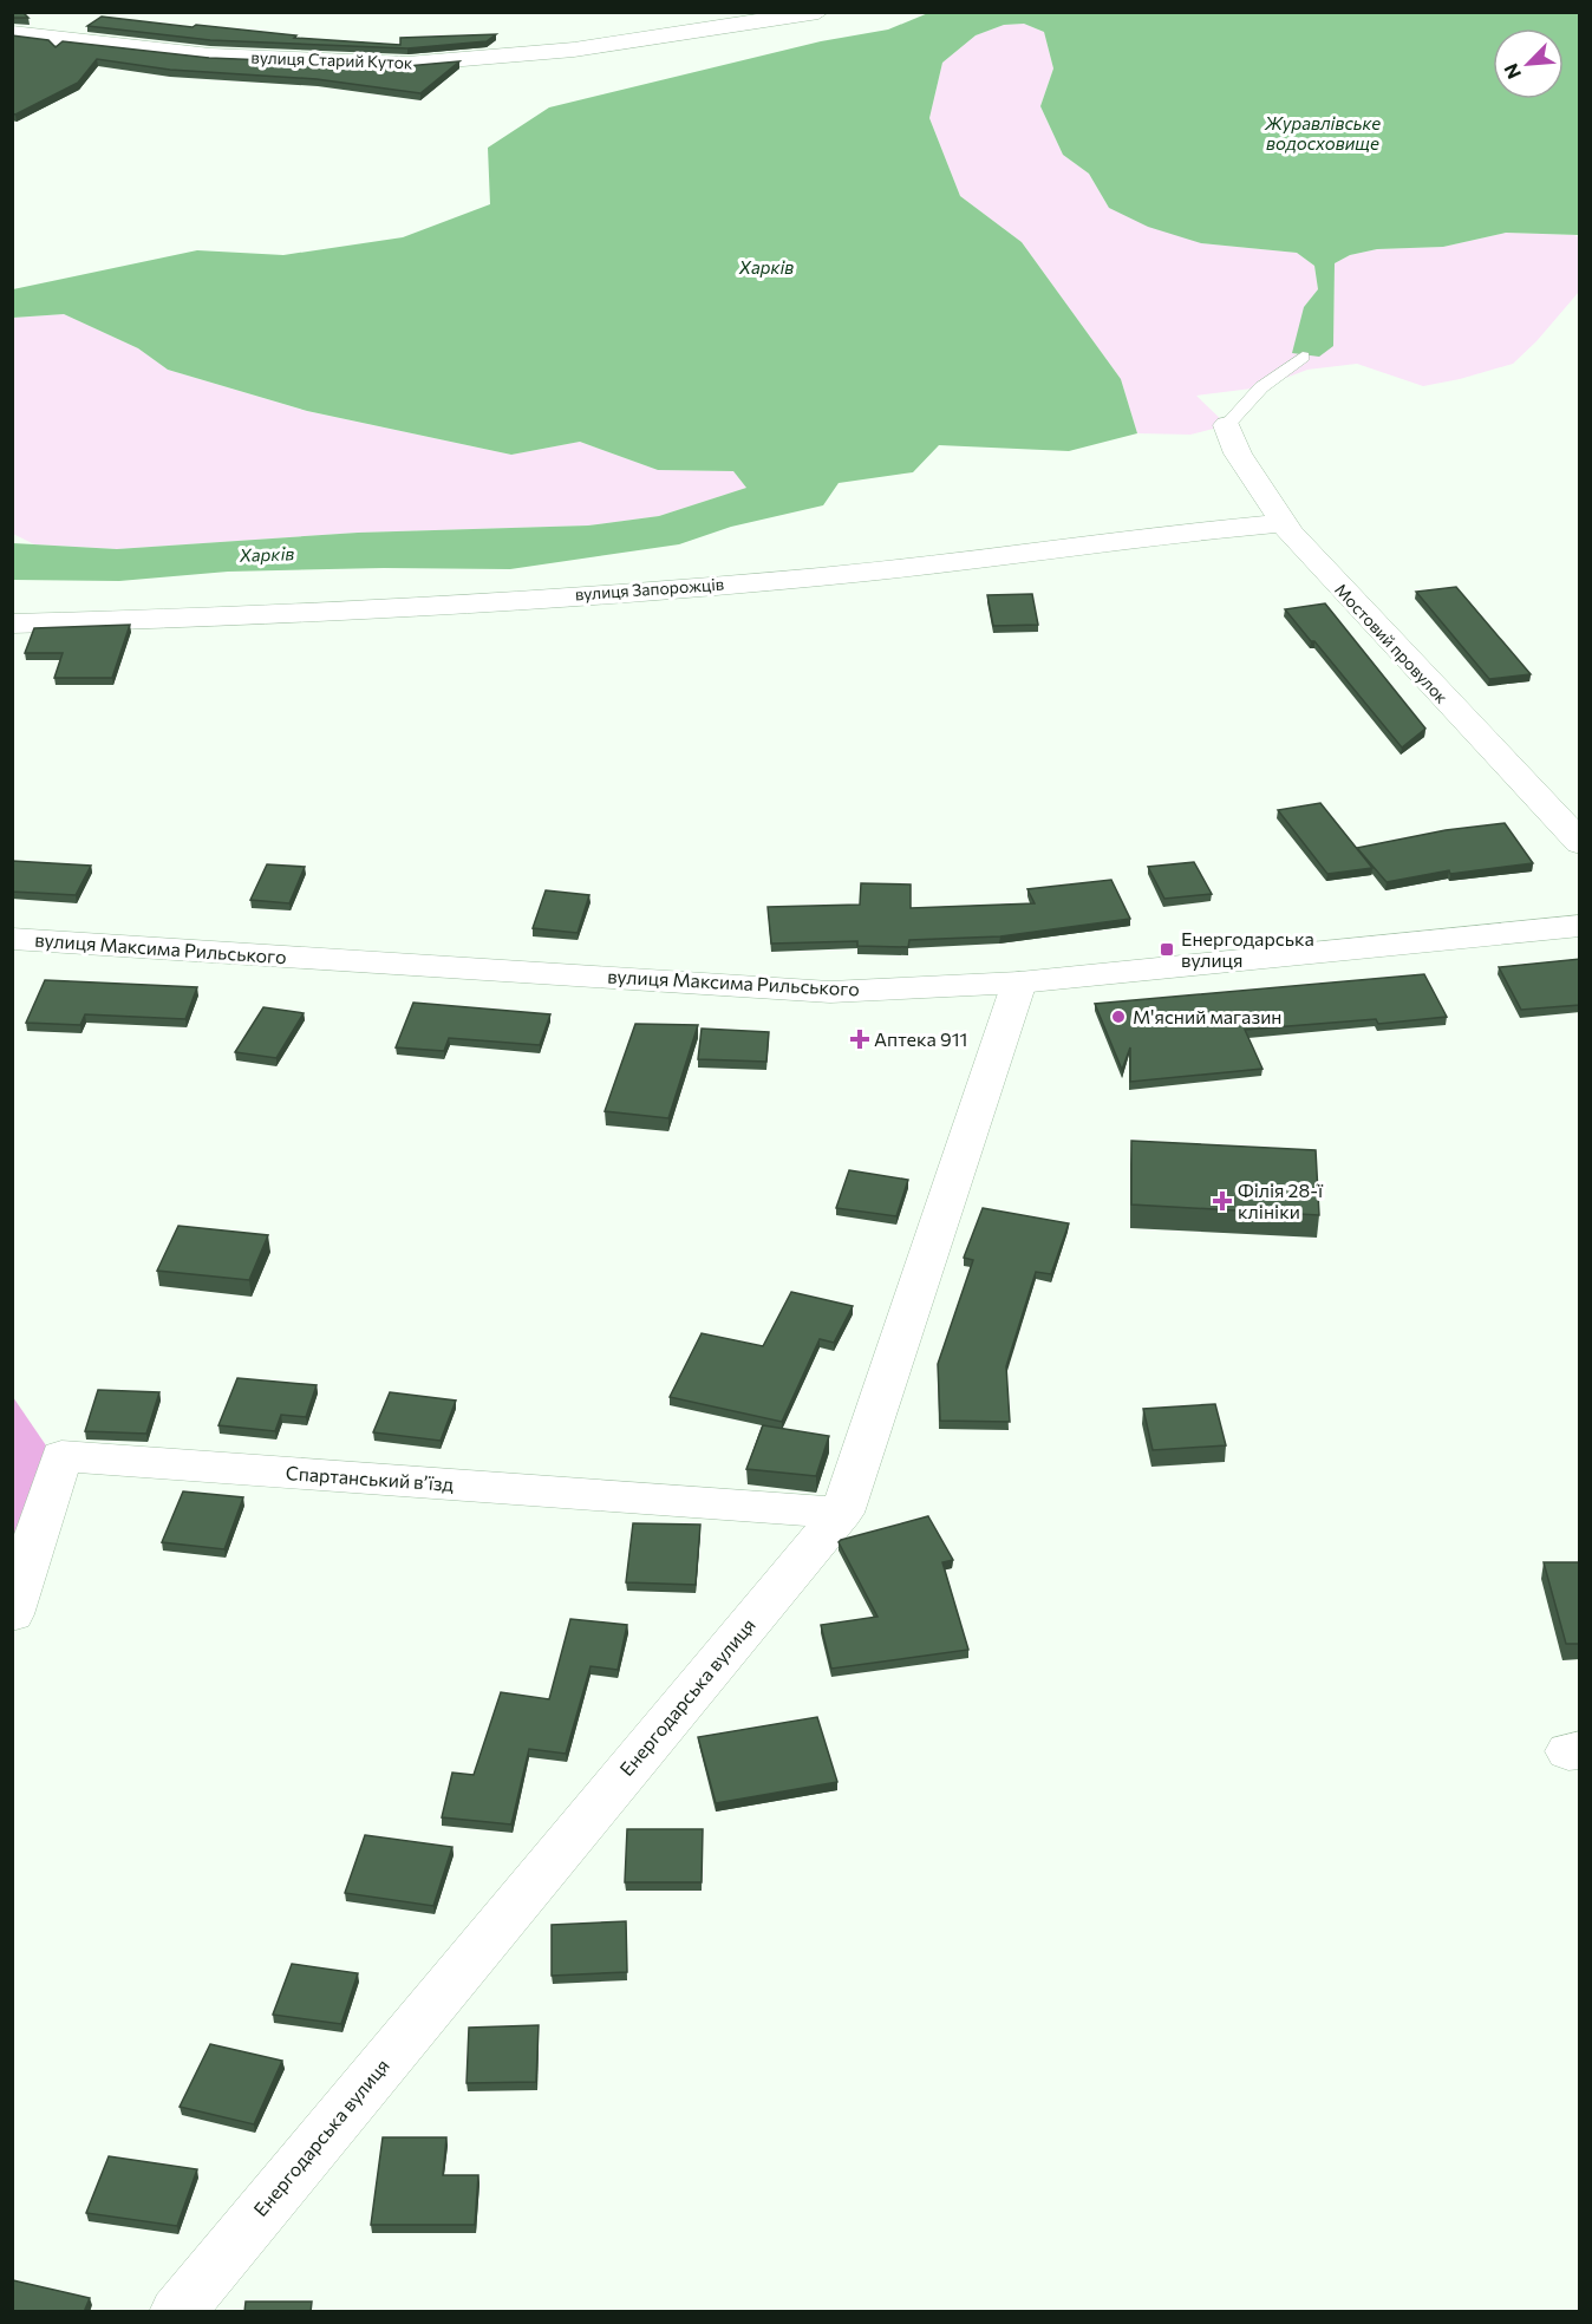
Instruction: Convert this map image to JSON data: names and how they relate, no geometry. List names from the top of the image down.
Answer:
{
  "streets": {
    "street": [
      "вулиця Старий Куток",
      "вулиця Запорожців",
      "Мостовий провулок",
      "вулиця Максима Рильського",
      "Спартанський в’їзд",
      "Енергодарська вулиця"
    ]
  },
  "crossings": [
    ["вулиця Запорожців", "Мостовий провулок"],
    ["вулиця Максима Рильського", "Енергодарська вулиця"],
    ["Спартанський в’їзд", "Енергодарська вулиця"]
  ],
  "water": ["Журавлівське водосховище", "Харків"],
  "places": {
    "transit": ["Енергодарська вулиця"],
    "other": ["М'ясний магазин"],
    "health": ["Аптека 911", "Філія 28-ї клініки"]
  },
  "north": "bottom left"
}
